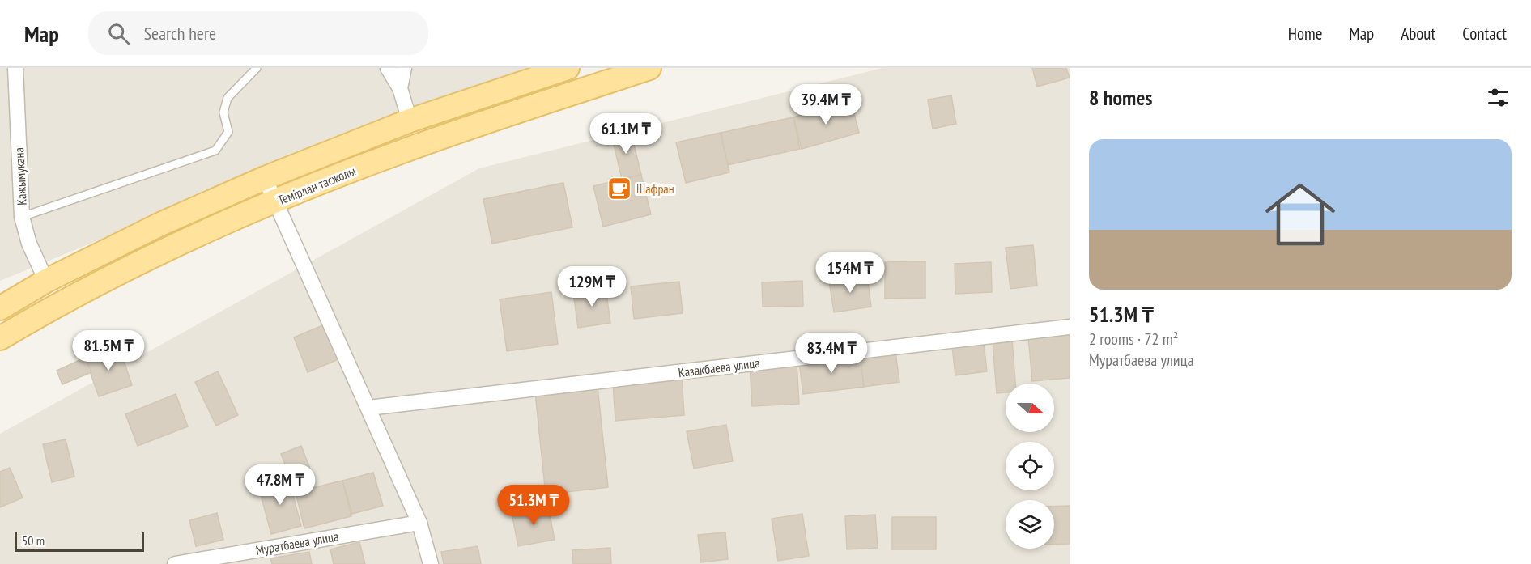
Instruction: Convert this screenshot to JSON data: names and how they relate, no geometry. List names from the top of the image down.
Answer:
{
  "streets": {
    "main road": ["Темірлан тасжолы"],
    "street": ["Кажымукана", "Казакбаева улица", "Муратбаева улица"]
  },
  "crossings": [
    ["Кажымукана", "Темірлан тасжолы"]
  ],
  "places": {
    "cafe": ["Шафран"]
  },
  "scale_bar": "50 m",
  "north": "right",
  "page": {
    "header": "Map",
    "search": "Search here",
    "nav": [
      "Home",
      "Map",
      "About",
      "Contact"
    ],
    "heading": "8 homes",
    "price": [
      "39.4M ₸",
      "61.1M ₸",
      "154M ₸",
      "129M ₸",
      "81.5M ₸",
      "83.4M ₸",
      "47.8M ₸",
      "51.3M ₸"
    ],
    "list": [
      {
        "name": "51.3M ₸",
        "note": "2 rooms · 72 m² · Муратбаева улица"
      }
    ],
    "scale": "50 m"
  }
}
